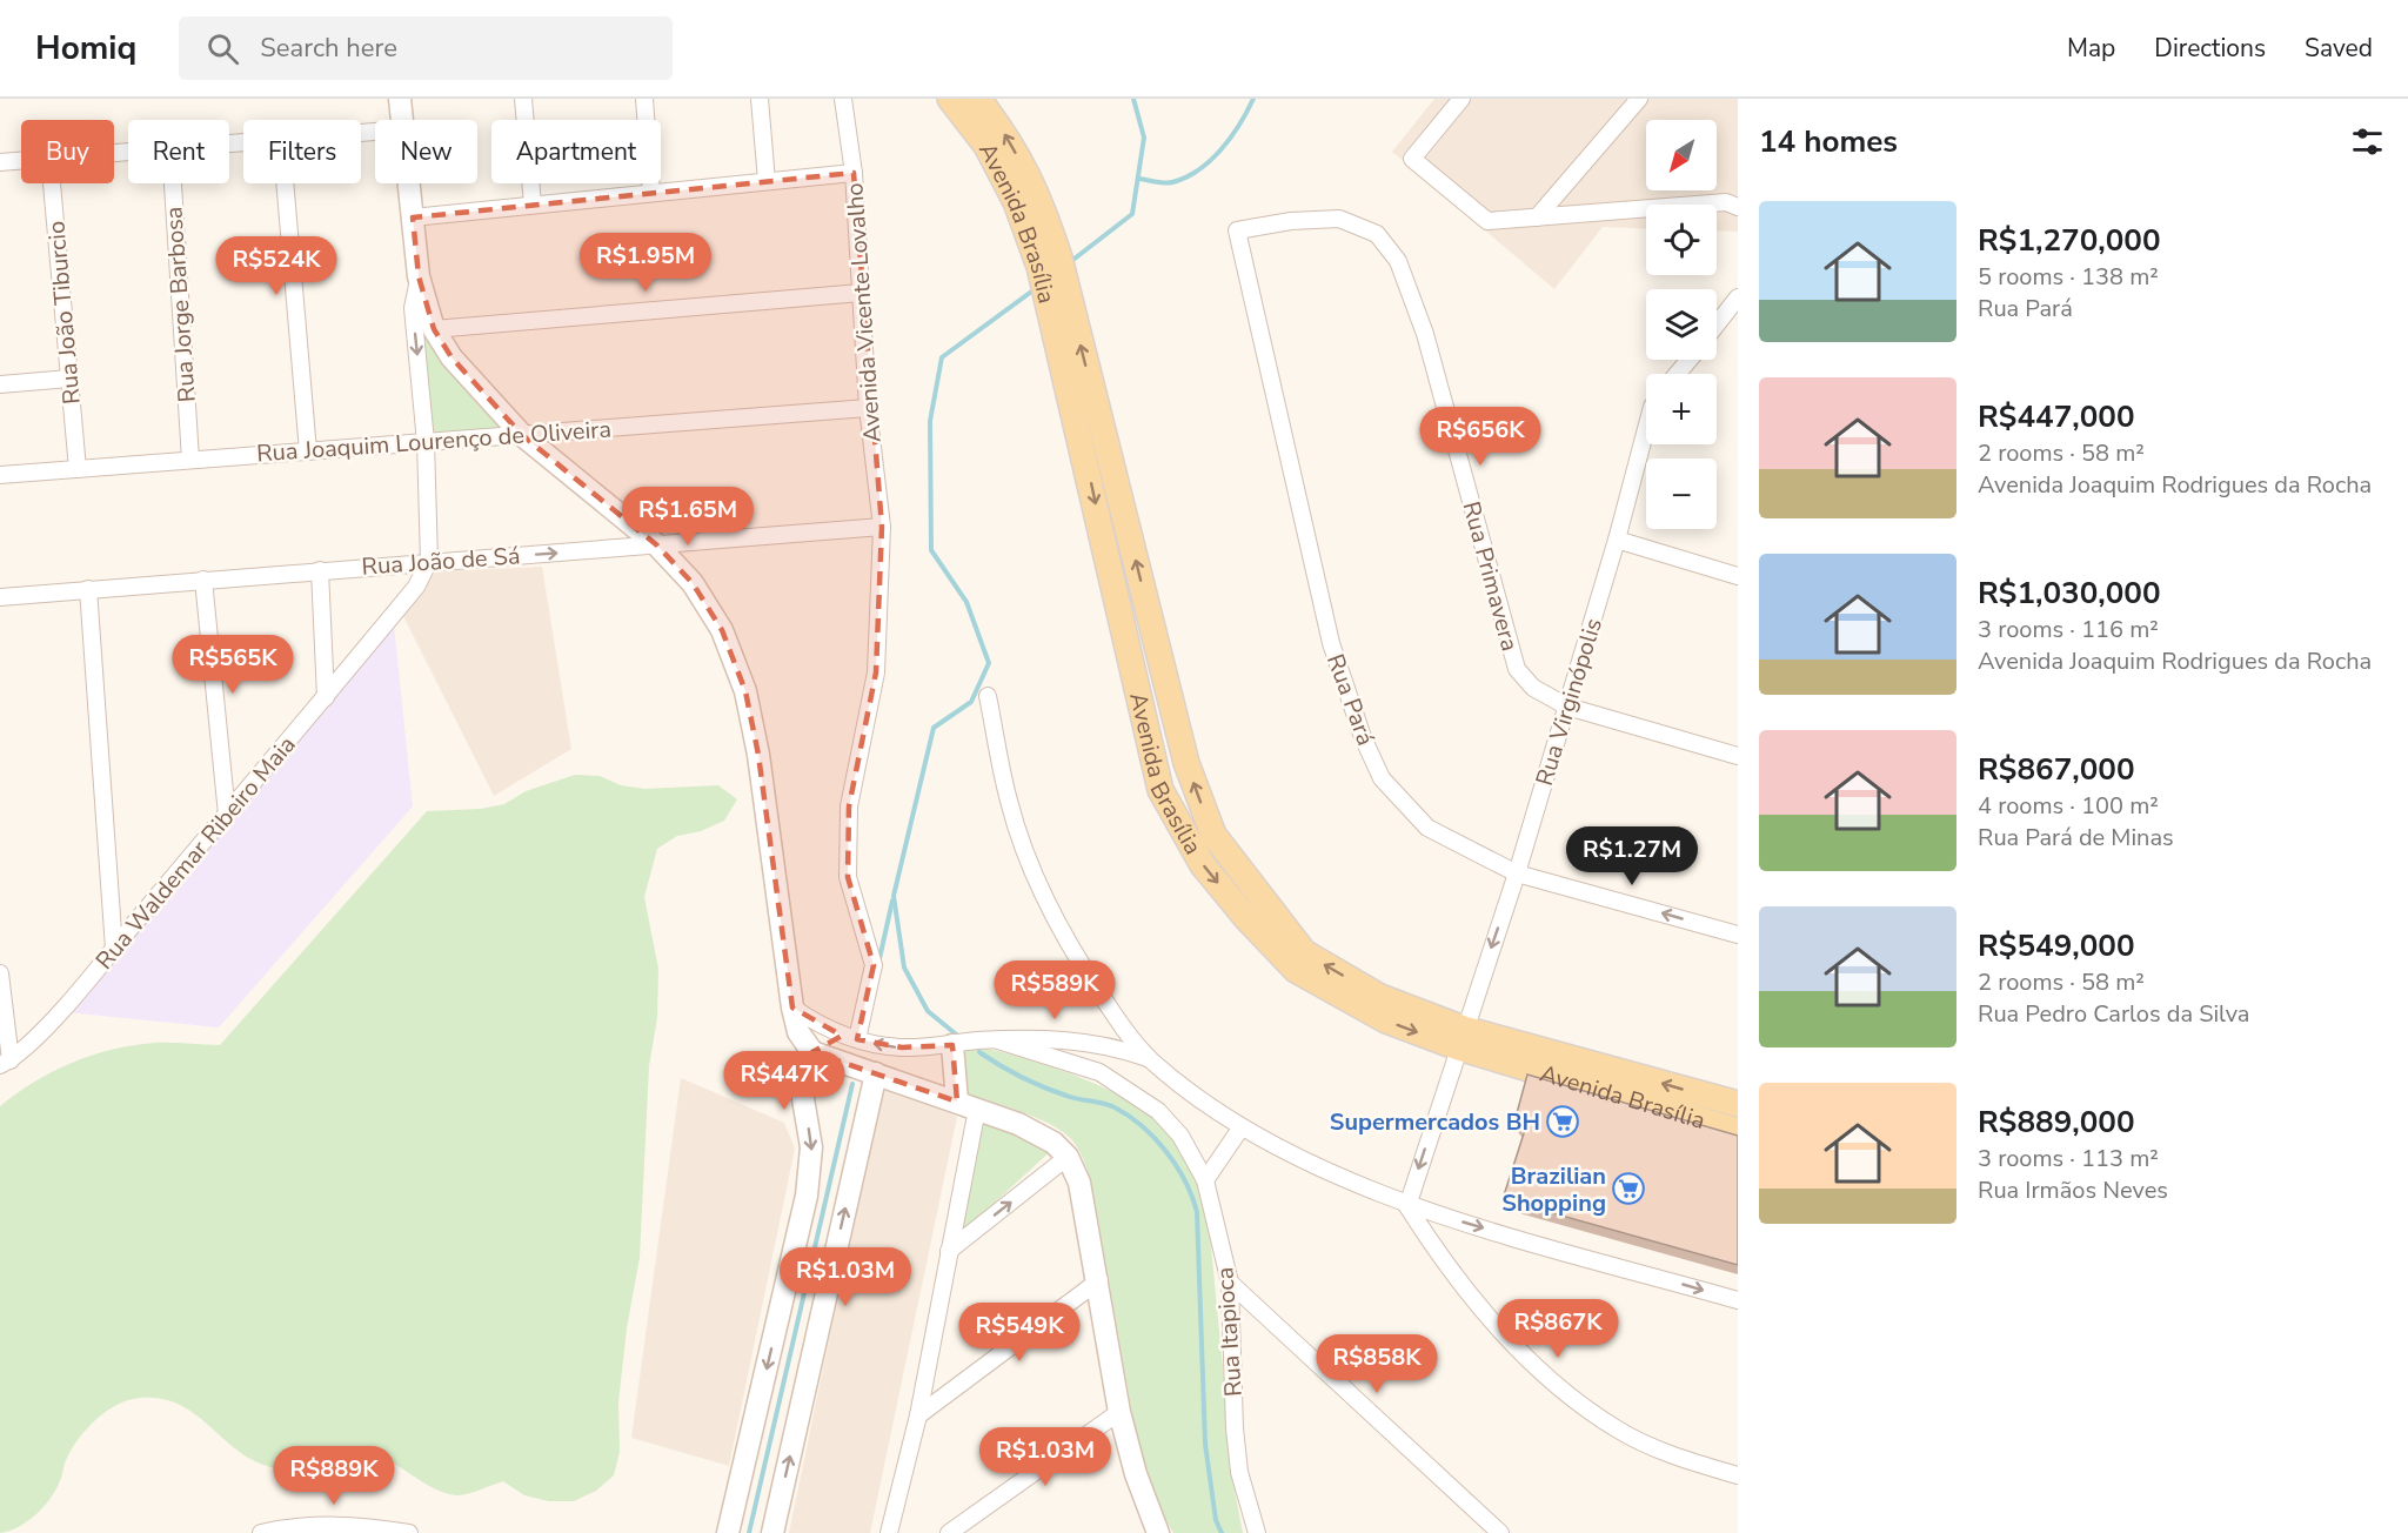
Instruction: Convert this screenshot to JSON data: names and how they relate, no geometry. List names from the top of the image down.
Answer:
{
  "streets": {
    "main road": ["Avenida Brasília"],
    "street": [
      "Rua Jorge Barbosa",
      "Rua João Tiburcio",
      "Avenida Vicente Lovalho",
      "Rua Joaquim Lourenço de Oliveira",
      "Rua João de Sá",
      "Rua Primavera",
      "Rua Pará",
      "Rua Virginópolis",
      "Rua Waldemar Ribeiro Maia",
      "Rua Itapioca"
    ]
  },
  "crossings": [
    ["Avenida Brasília", "Rua Virginópolis"],
    ["Rua Jorge Barbosa", "Rua Joaquim Lourenço de Oliveira"],
    ["Rua João Tiburcio", "Rua Joaquim Lourenço de Oliveira"],
    ["Avenida Vicente Lovalho", "Rua Joaquim Lourenço de Oliveira"],
    ["Avenida Vicente Lovalho", "Rua João de Sá"],
    ["Rua João de Sá", "Rua Waldemar Ribeiro Maia"],
    ["Rua Primavera", "Rua Pará"],
    ["Rua Primavera", "Rua Virginópolis"],
    ["Rua Pará", "Rua Virginópolis"]
  ],
  "one_way": ["Rua Virginópolis"],
  "places": {
    "supermarket": ["Supermercados BH", "Brazilian Shopping"]
  },
  "north": "bottom left",
  "page": {
    "header": "Homiq",
    "search": "Search here",
    "nav": ["Map", "Directions", "Saved"],
    "heading": "14 homes",
    "map_buttons": ["+", "−"],
    "chip": [
      "Buy",
      "Rent",
      "Filters",
      "New",
      "Apartment"
    ],
    "list": [
      {
        "name": "R$1,270,000",
        "note": "5 rooms · 138 m² · Rua Pará"
      },
      {
        "name": "R$447,000",
        "note": "2 rooms · 58 m² · Avenida Joaquim Rodrigues da Rocha"
      },
      {
        "name": "R$1,030,000",
        "note": "3 rooms · 116 m² · Avenida Joaquim Rodrigues da Rocha"
      },
      {
        "name": "R$867,000",
        "note": "4 rooms · 100 m² · Rua Pará de Minas"
      },
      {
        "name": "R$549,000",
        "note": "2 rooms · 58 m² · Rua Pedro Carlos da Silva"
      },
      {
        "name": "R$889,000",
        "note": "3 rooms · 113 m² · Rua Irmãos Neves"
      }
    ],
    "price": [
      "R$1.95M",
      "R$524K",
      "R$656K",
      "R$1.65M",
      "R$565K",
      "R$1.27M",
      "R$589K",
      "R$447K",
      "R$1.03M",
      "R$867K",
      "R$549K",
      "R$858K",
      "R$1.03M",
      "R$889K"
    ]
  }
}
